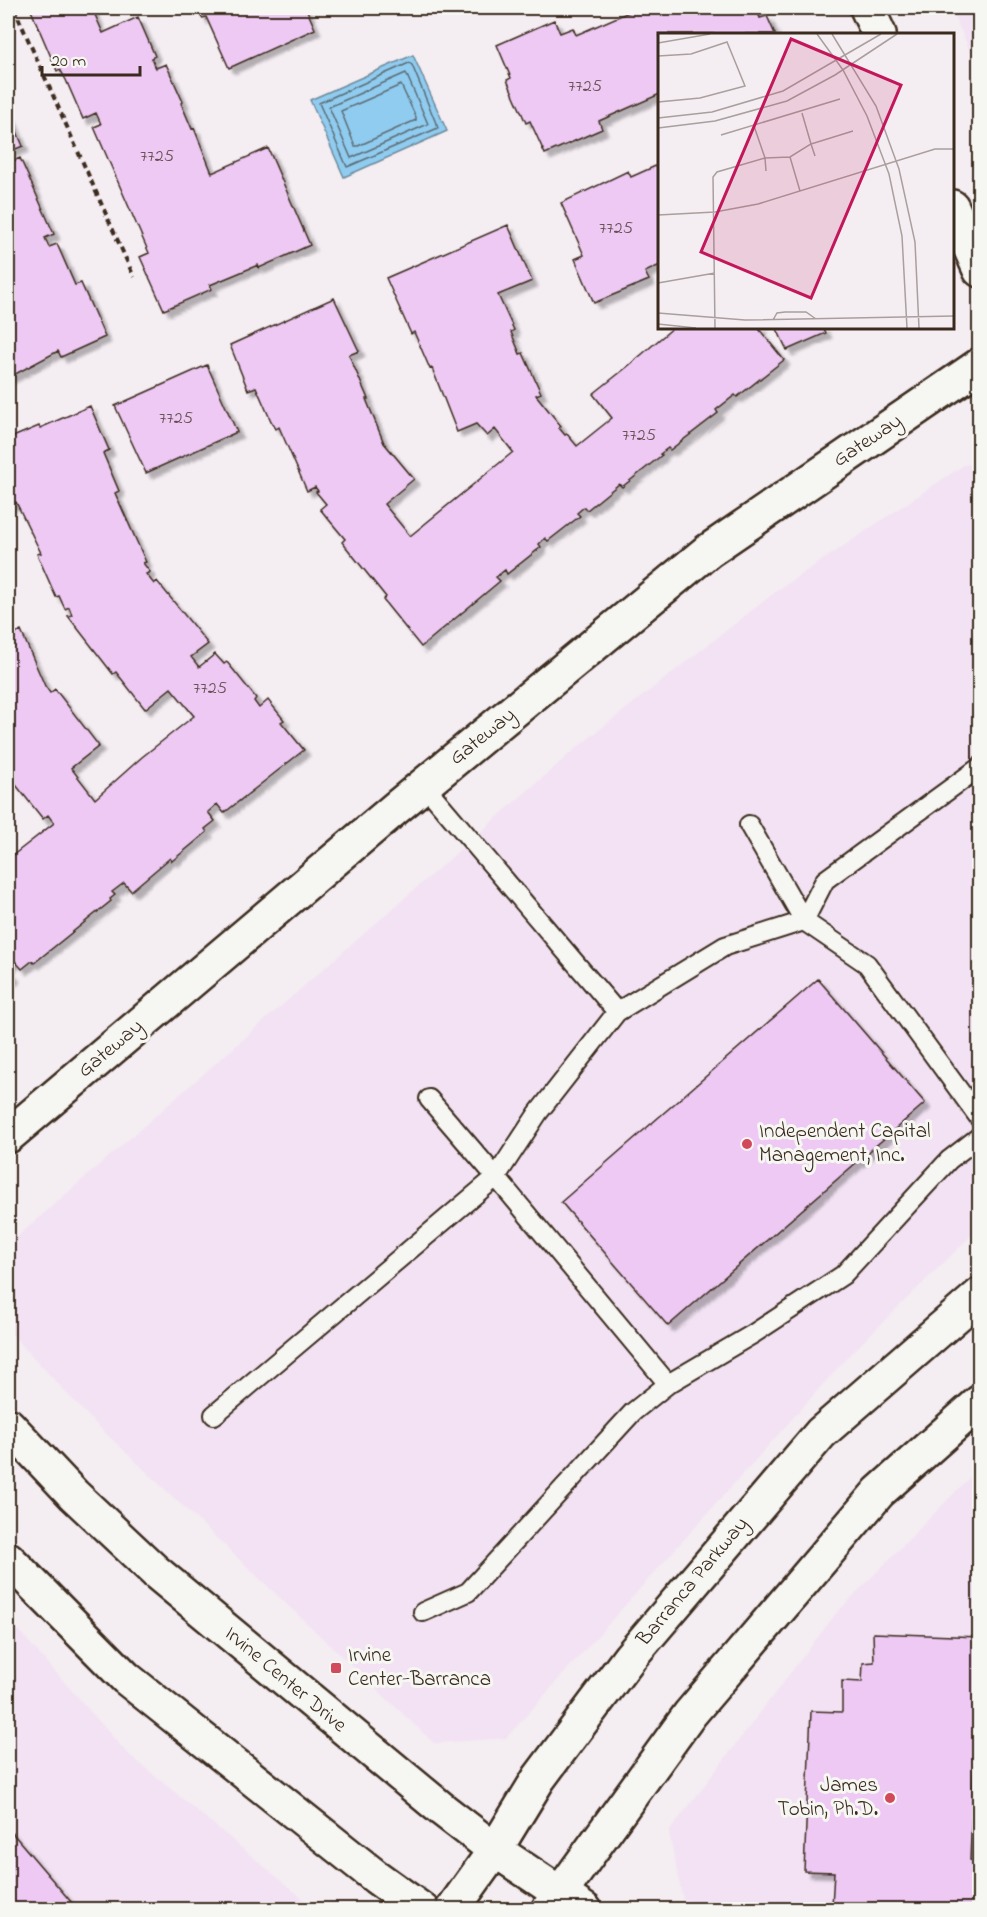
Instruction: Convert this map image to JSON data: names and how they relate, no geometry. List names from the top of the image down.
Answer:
{
  "streets": {
    "main road": ["Gateway", "Barranca Parkway", "Irvine Center Drive"]
  },
  "crossings": [
    ["Barranca Parkway", "Irvine Center Drive"]
  ],
  "places": {
    "other": ["Independent Capital Management, Inc.", "James Tobin, Ph.D."],
    "transit": ["Irvine Center-Barranca"]
  },
  "house_numbers": [
    "7725",
    "7725",
    "7725",
    "7725",
    "7725",
    "7725"
  ],
  "scale_bar": "20 m"
}
